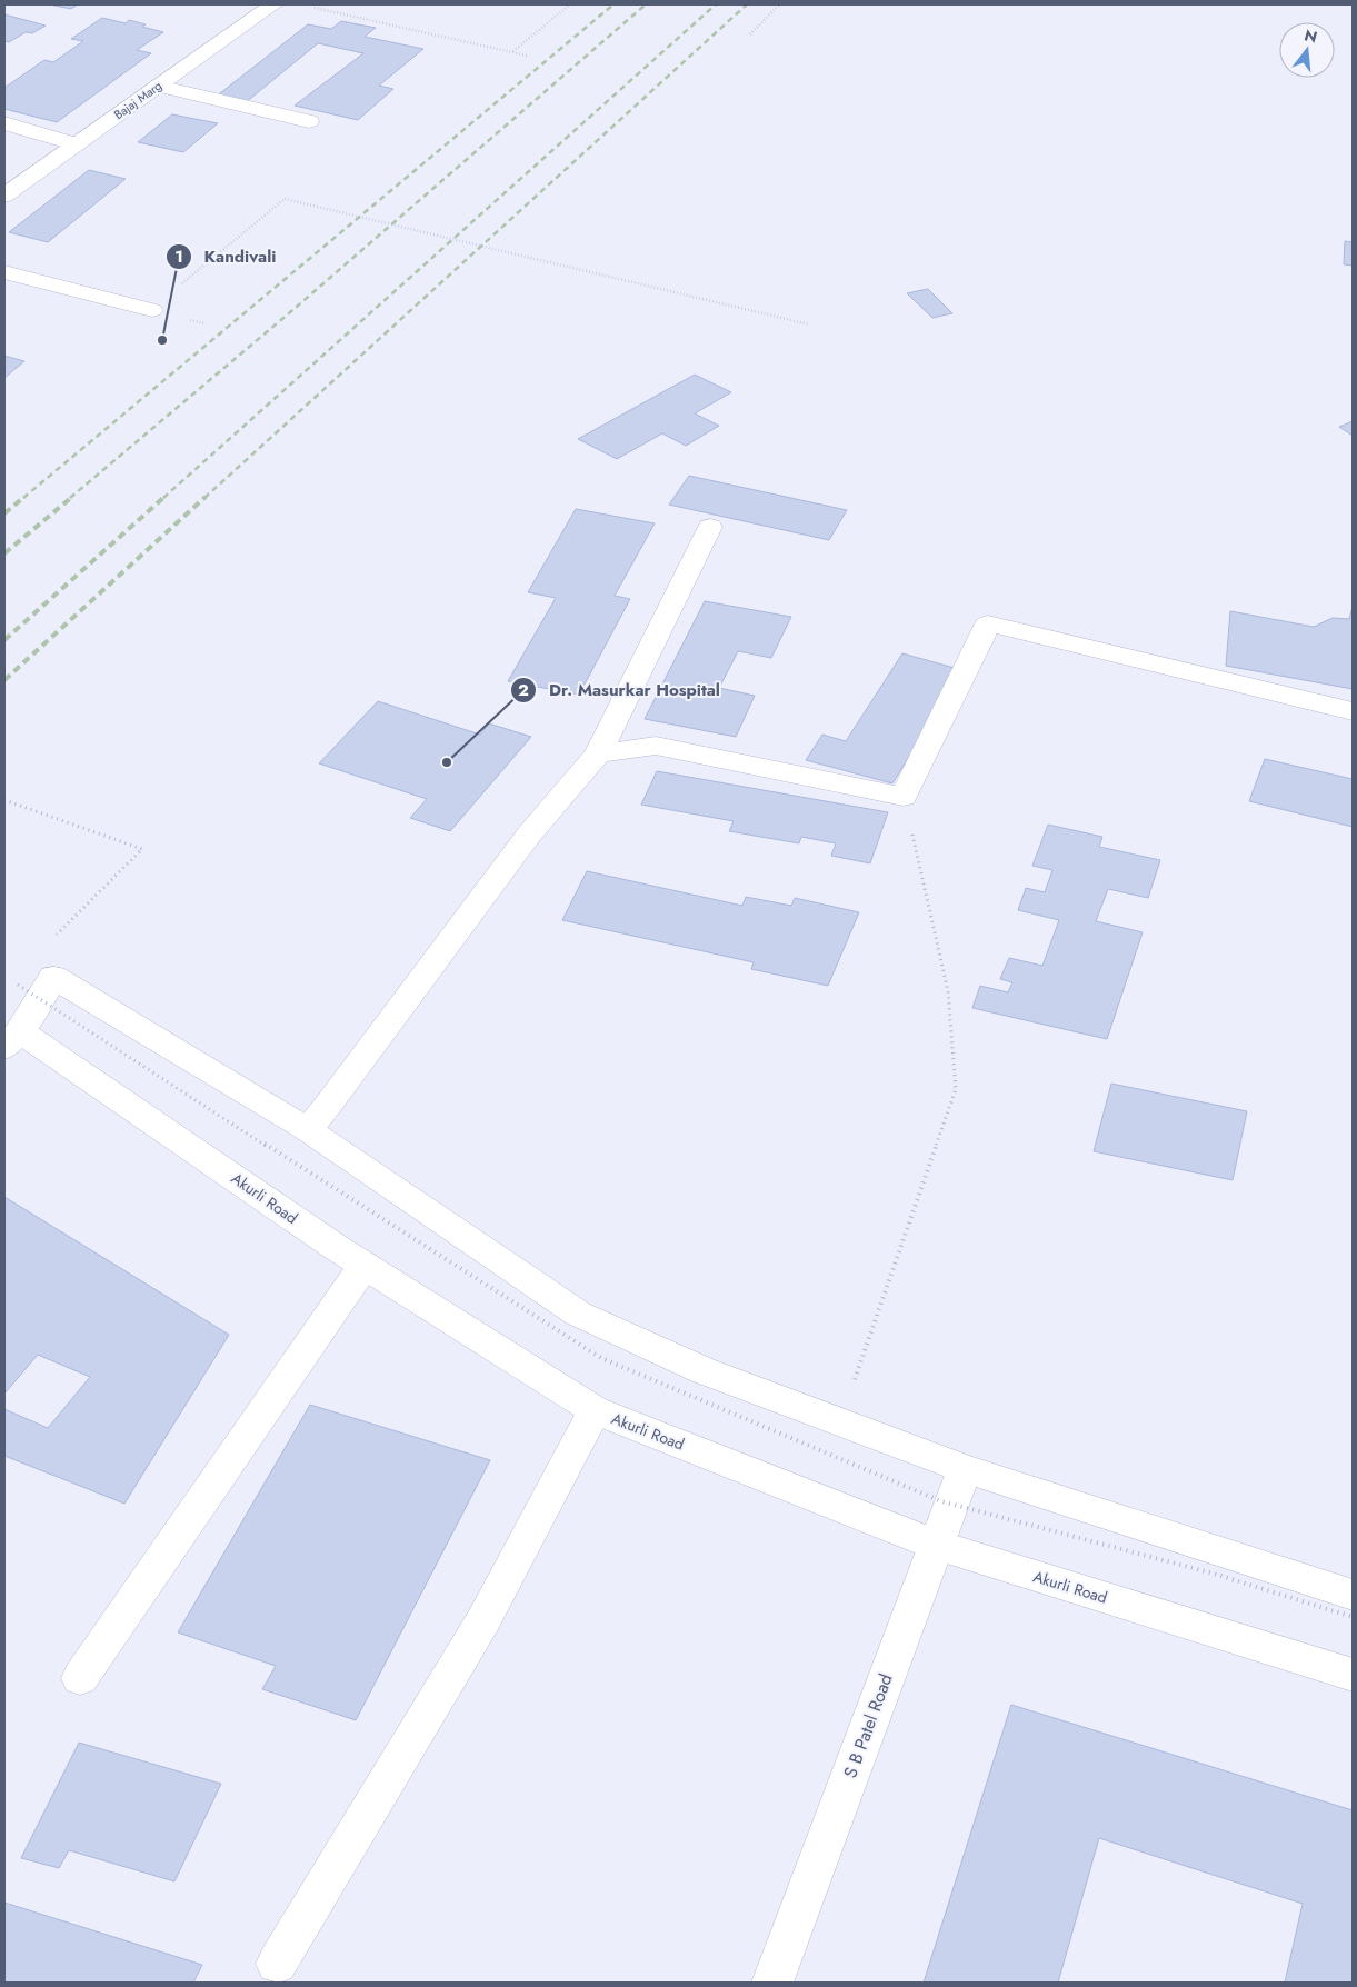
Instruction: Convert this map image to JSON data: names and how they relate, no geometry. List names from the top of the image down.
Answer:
{
  "streets": {
    "street": ["Bajaj Marg", "Akurli Road", "S B Patel Road"]
  },
  "crossings": [
    ["Akurli Road", "S B Patel Road"]
  ],
  "places": ["Kandivali", "Dr. Masurkar Hospital"],
  "north": "top"
}
